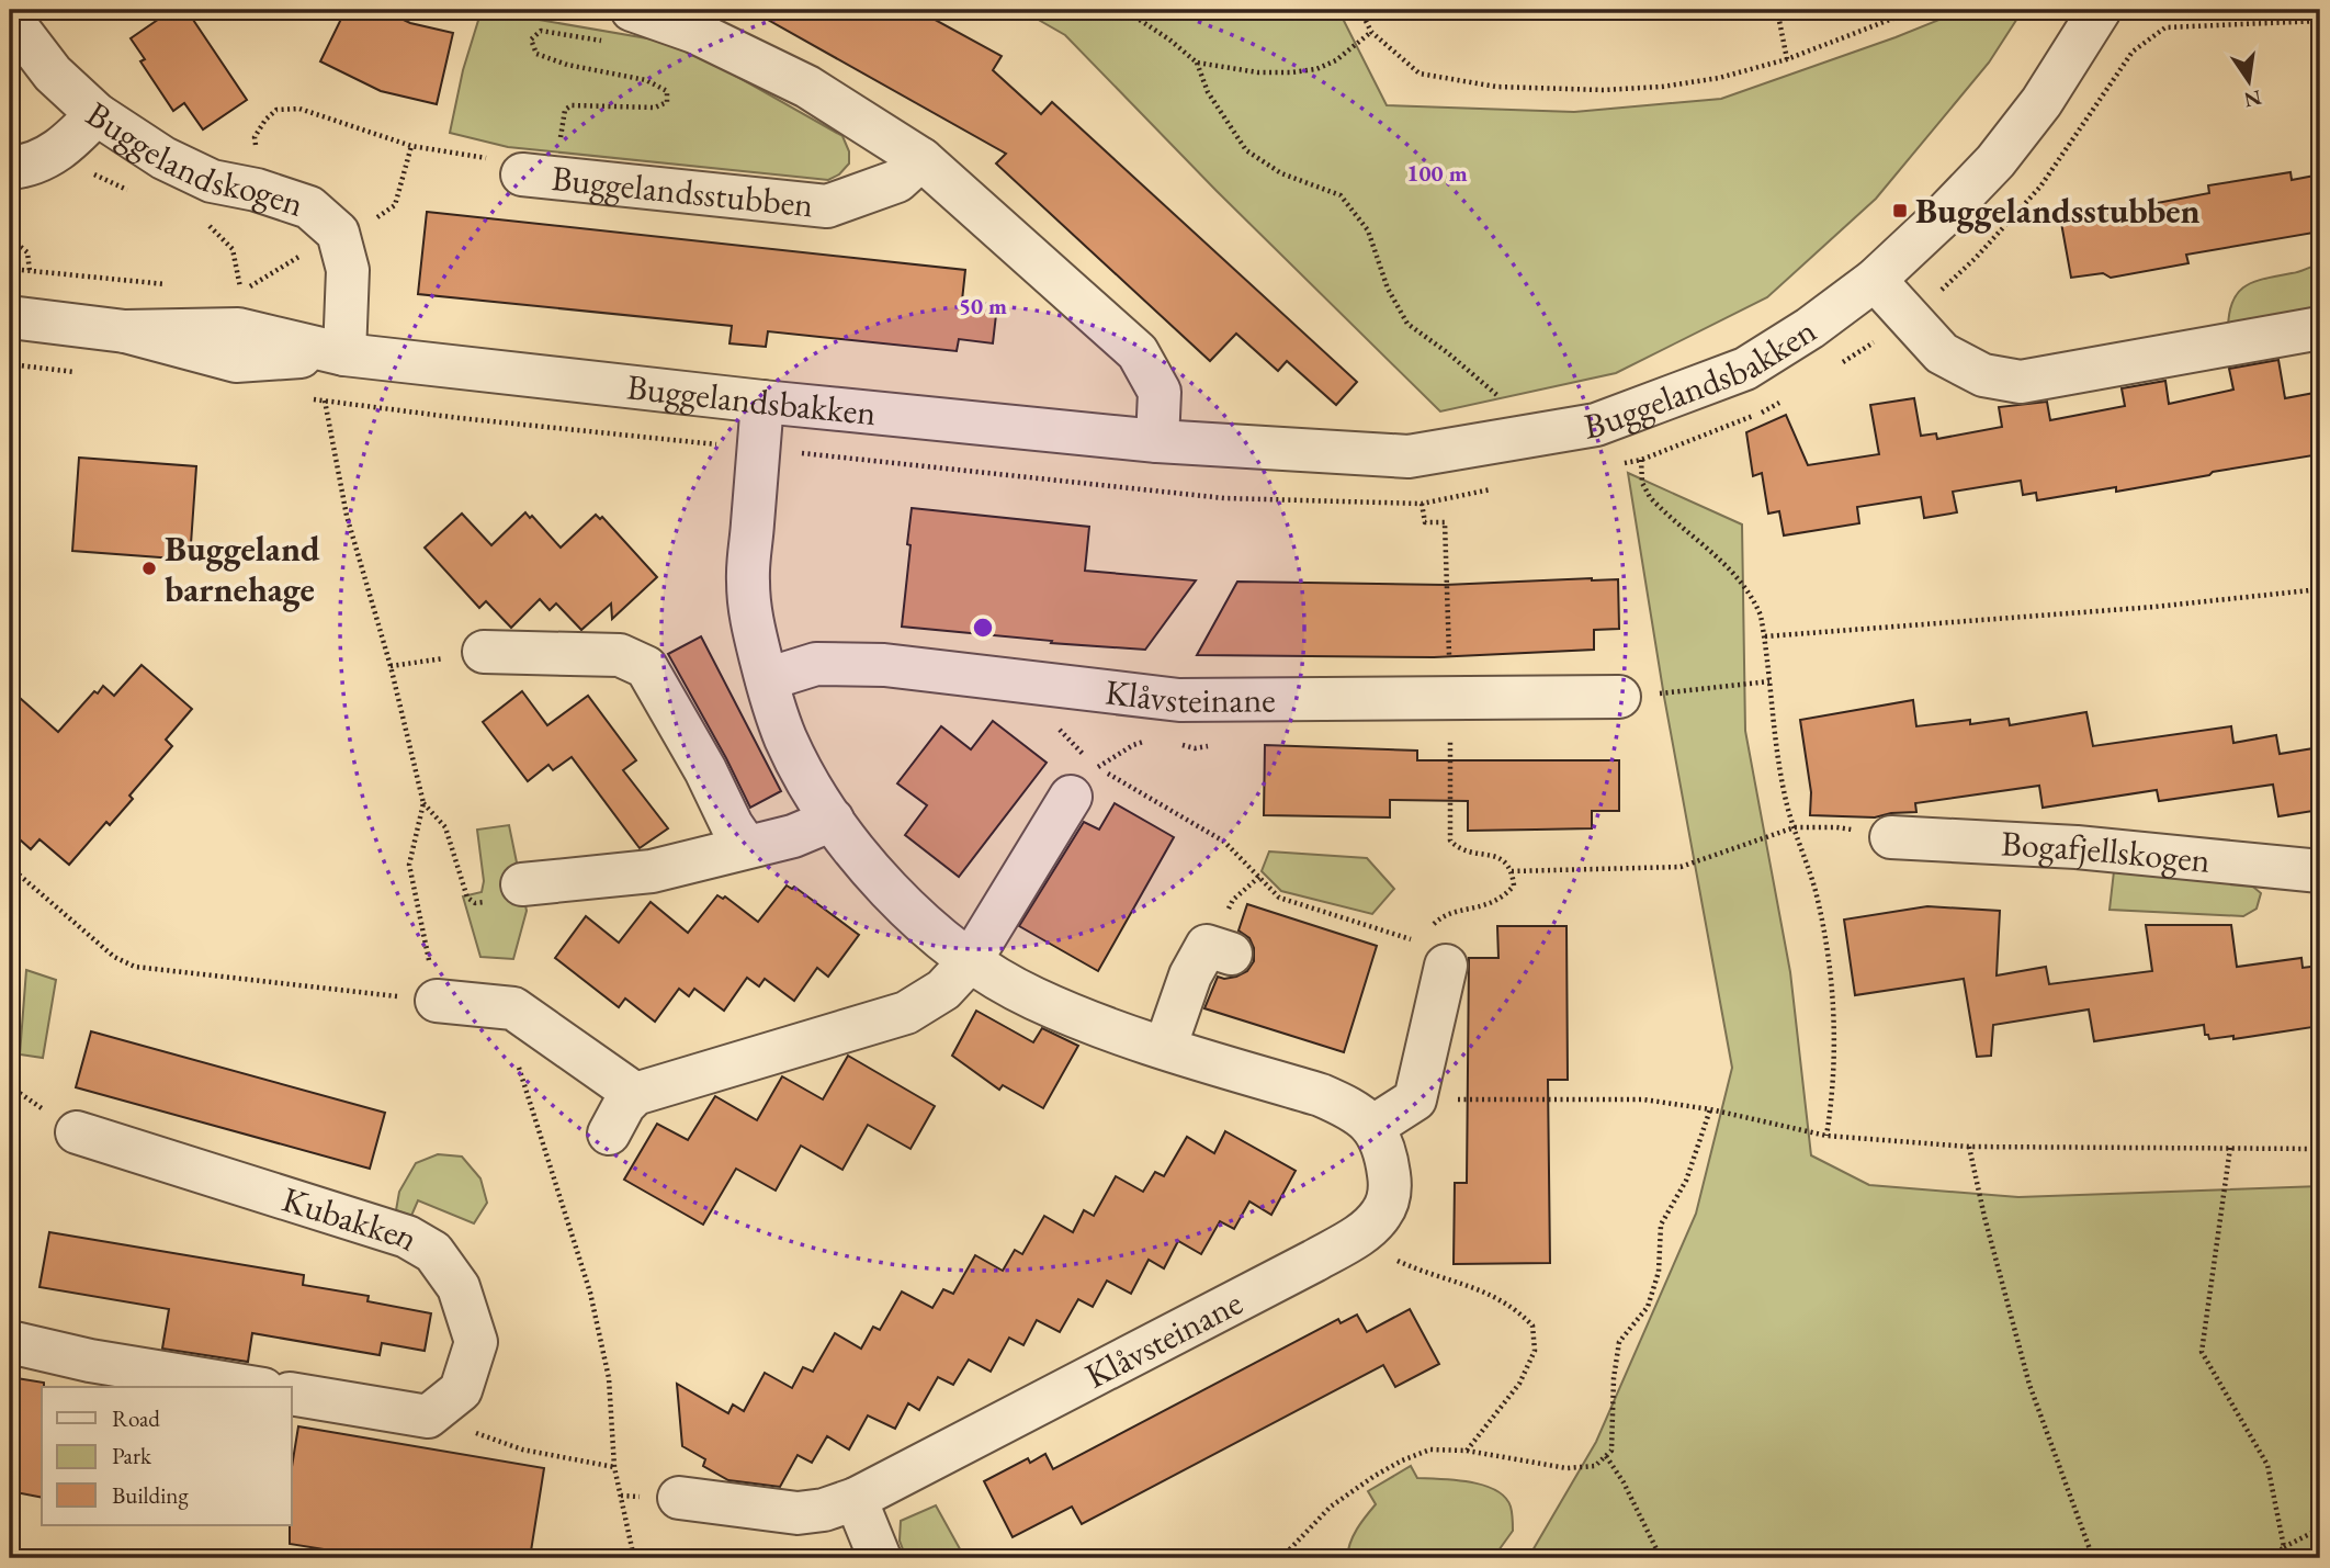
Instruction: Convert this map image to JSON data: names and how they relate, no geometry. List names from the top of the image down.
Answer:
{
  "streets": {
    "street": [
      "Buggelandskogen",
      "Buggelandsstubben",
      "Buggelandsbakken",
      "Klåvsteinane",
      "Bogafjellskogen",
      "Kubakken"
    ]
  },
  "crossings": [
    ["Buggelandskogen", "Buggelandsbakken"]
  ],
  "places": {
    "transit": ["Buggelandsstubben"],
    "other": ["Buggeland barnehage"]
  },
  "legend": ["Road", "Park", "Building"],
  "north": "bottom",
  "rings": ["100 m", "50 m"]
}
